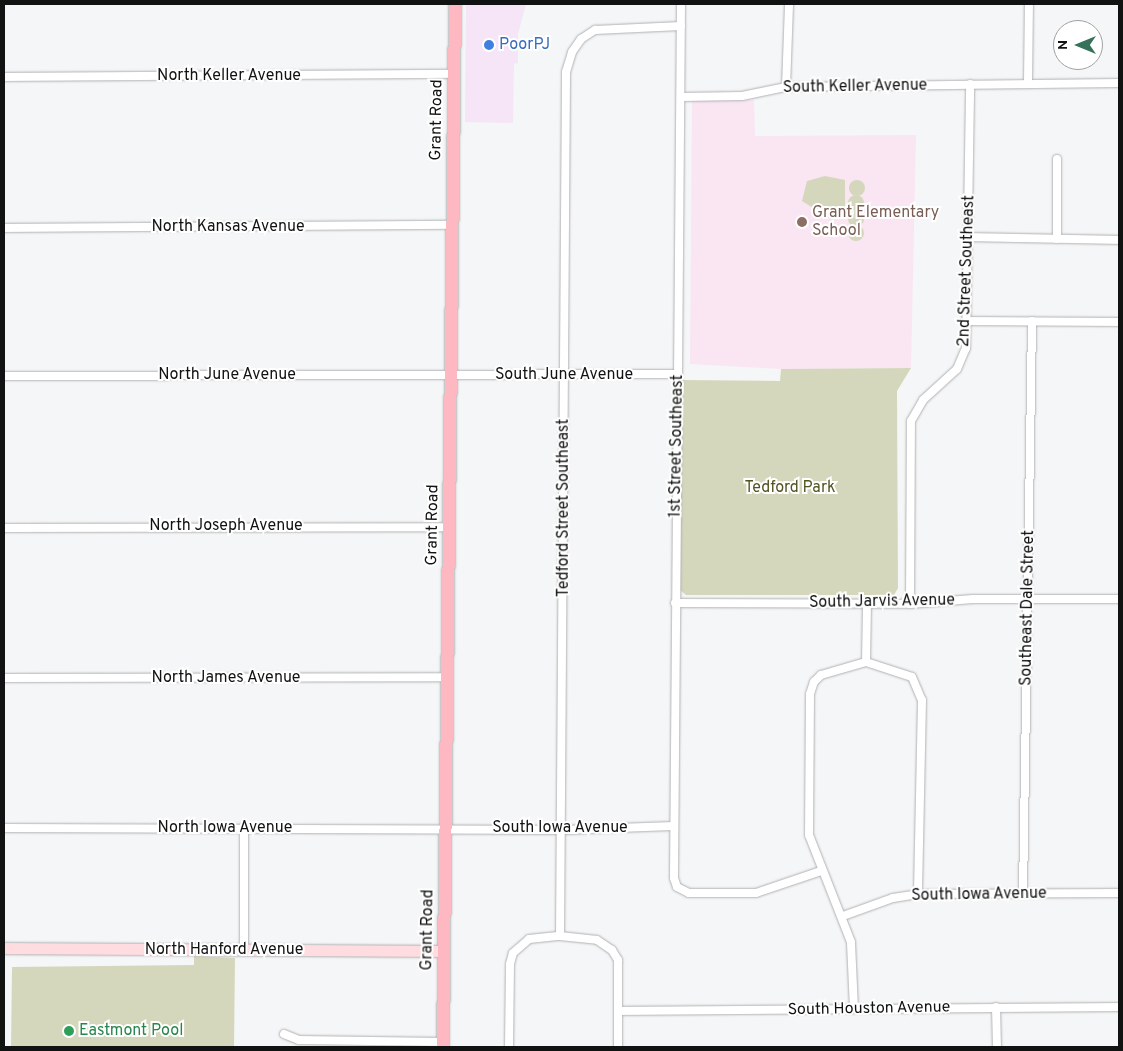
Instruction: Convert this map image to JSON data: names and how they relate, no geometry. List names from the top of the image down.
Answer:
{
  "streets": {
    "main road": ["Grant Road"],
    "street": [
      "North Keller Avenue",
      "South Keller Avenue",
      "North Kansas Avenue",
      "2nd Street Southeast",
      "North June Avenue",
      "South June Avenue",
      "1st Street Southeast",
      "Tedford Street Southeast",
      "North Joseph Avenue",
      "South Jarvis Avenue",
      "Southeast Dale Street",
      "North James Avenue",
      "North Iowa Avenue",
      "South Iowa Avenue",
      "North Hanford Avenue",
      "South Houston Avenue"
    ]
  },
  "crossings": [
    ["North Keller Avenue", "Grant Road"],
    ["South Keller Avenue", "2nd Street Southeast"],
    ["South Keller Avenue", "1st Street Southeast"],
    ["Grant Road", "North Kansas Avenue"],
    ["Grant Road", "North June Avenue"],
    ["Grant Road", "South June Avenue"],
    ["Grant Road", "North Joseph Avenue"],
    ["Grant Road", "North James Avenue"],
    ["Grant Road", "North Iowa Avenue"],
    ["Grant Road", "South Iowa Avenue"],
    ["Grant Road", "North Hanford Avenue"],
    ["2nd Street Southeast", "South Jarvis Avenue"],
    ["North June Avenue", "South June Avenue"],
    ["South June Avenue", "1st Street Southeast"],
    ["South June Avenue", "Tedford Street Southeast"],
    ["1st Street Southeast", "Tedford Street Southeast"],
    ["1st Street Southeast", "South Jarvis Avenue"],
    ["1st Street Southeast", "South Iowa Avenue"],
    ["Tedford Street Southeast", "South Iowa Avenue"],
    ["South Jarvis Avenue", "Southeast Dale Street"],
    ["Southeast Dale Street", "South Iowa Avenue"],
    ["North Iowa Avenue", "South Iowa Avenue"]
  ],
  "parks": ["Tedford Park"],
  "places": ["PoorPJ", "Grant Elementary School", "Eastmont Pool"],
  "north": "left"
}
